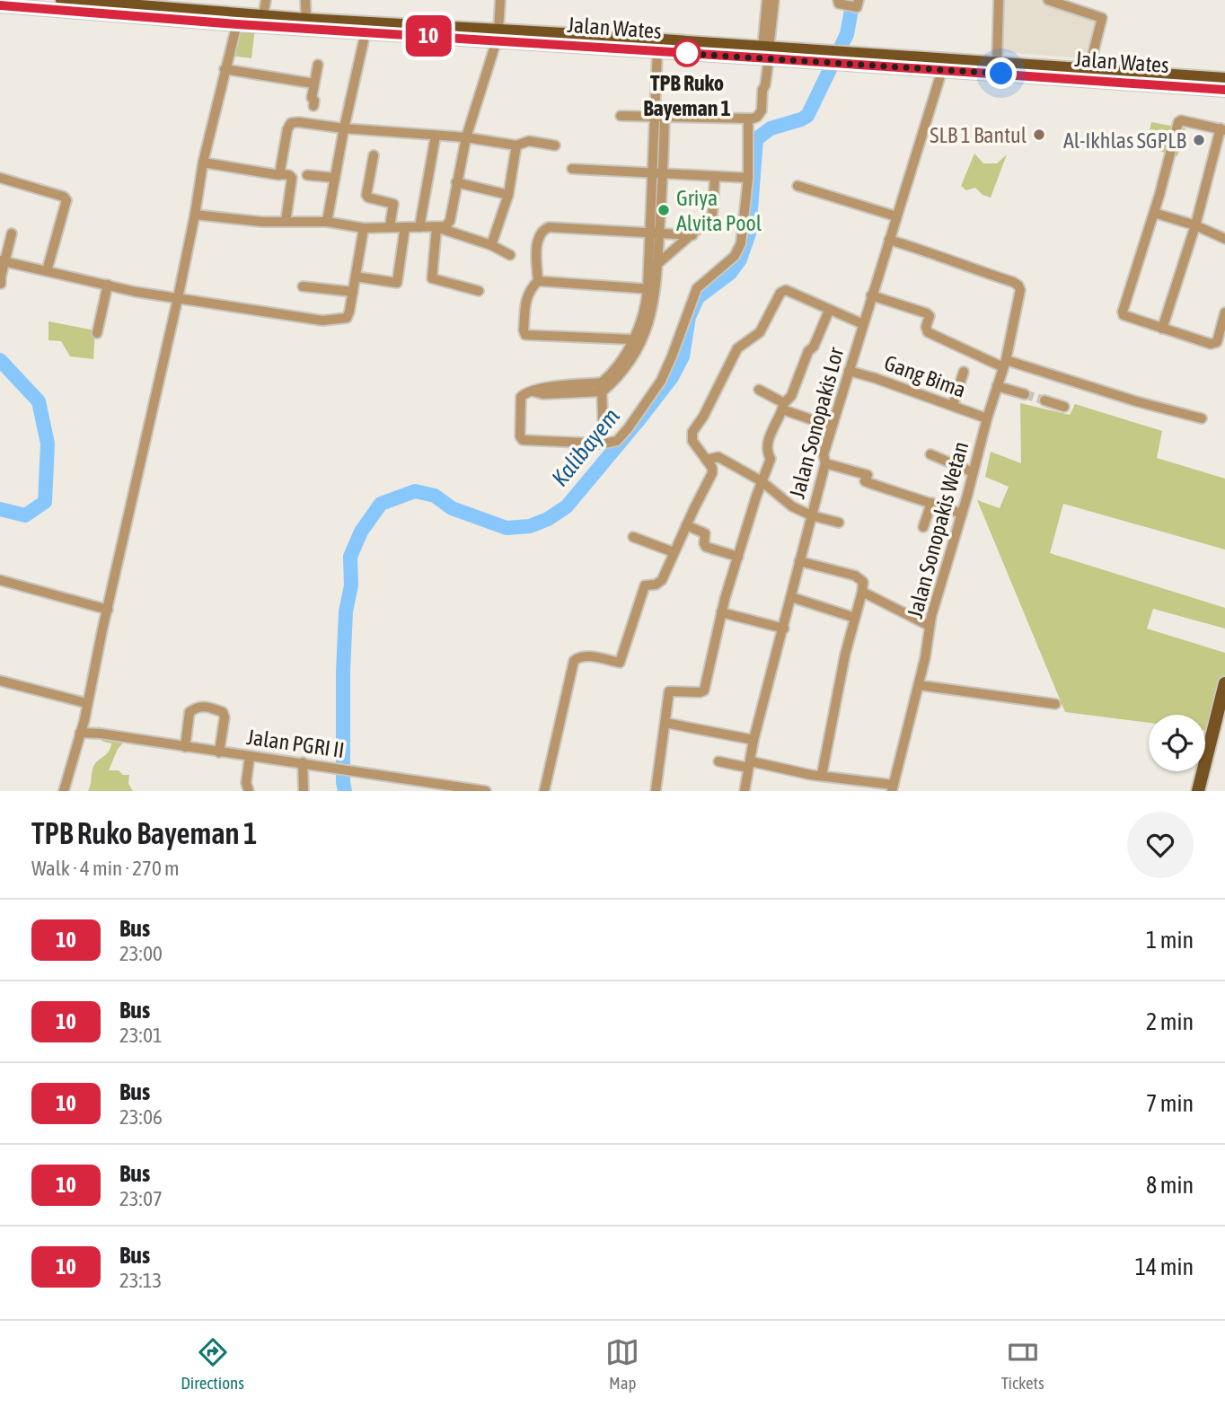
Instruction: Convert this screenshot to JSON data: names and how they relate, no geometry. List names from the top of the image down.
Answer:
{
  "streets": {
    "main road": ["Jalan Wates"],
    "street": [
      "Gang Bima",
      "Jalan Sonopakis Lor",
      "Jalan Sonopakis Wetan",
      "Jalan PGRI II"
    ]
  },
  "crossings": [
    ["Jalan Wates", "Jalan Sonopakis Lor"],
    ["Gang Bima", "Jalan Sonopakis Lor"],
    ["Gang Bima", "Jalan Sonopakis Wetan"],
    ["Jalan Sonopakis Lor", "Jalan Sonopakis Wetan"]
  ],
  "water": ["Kalibayem"],
  "places": [
    "TPB Ruko Bayeman 1",
    "SLB 1 Bantul",
    "Al-Ikhlas SGPLB",
    "Griya Alvita Pool"
  ],
  "lines": ["bus line 10"],
  "page": {
    "on_map": "10",
    "heading": ["TPB Ruko Bayeman 1", "Walk · 4 min · 270 m"],
    "list": [
      {
        "mark": "10",
        "name": "Bus",
        "note": "23:00",
        "value": "1 min"
      },
      {
        "mark": "10",
        "name": "Bus",
        "note": "23:01",
        "value": "2 min"
      },
      {
        "mark": "10",
        "name": "Bus",
        "note": "23:06",
        "value": "7 min"
      },
      {
        "mark": "10",
        "name": "Bus",
        "note": "23:07",
        "value": "8 min"
      },
      {
        "mark": "10",
        "name": "Bus",
        "note": "23:13",
        "value": "14 min"
      }
    ],
    "tabs": ["Directions", "Map", "Tickets"]
  }
}
